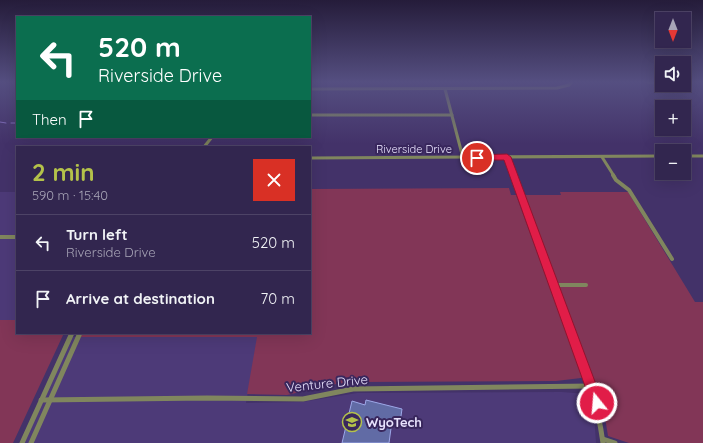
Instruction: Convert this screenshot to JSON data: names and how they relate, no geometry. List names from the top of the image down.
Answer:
{
  "streets": {
    "street": ["Riverside Drive", "Venture Drive"]
  },
  "places": {
    "school or university": ["WyoTech"]
  },
  "north": "bottom",
  "page": {
    "map_buttons": ["+", "−"],
    "turn": ["520 m", "Riverside Drive"],
    "then": "Then",
    "heading": ["2 min", "590 m · 15:40"],
    "list": [
      {
        "name": "Turn left",
        "note": "Riverside Drive",
        "value": "520 m"
      },
      {
        "name": "Arrive at destination",
        "value": "70 m"
      }
    ]
  }
}
